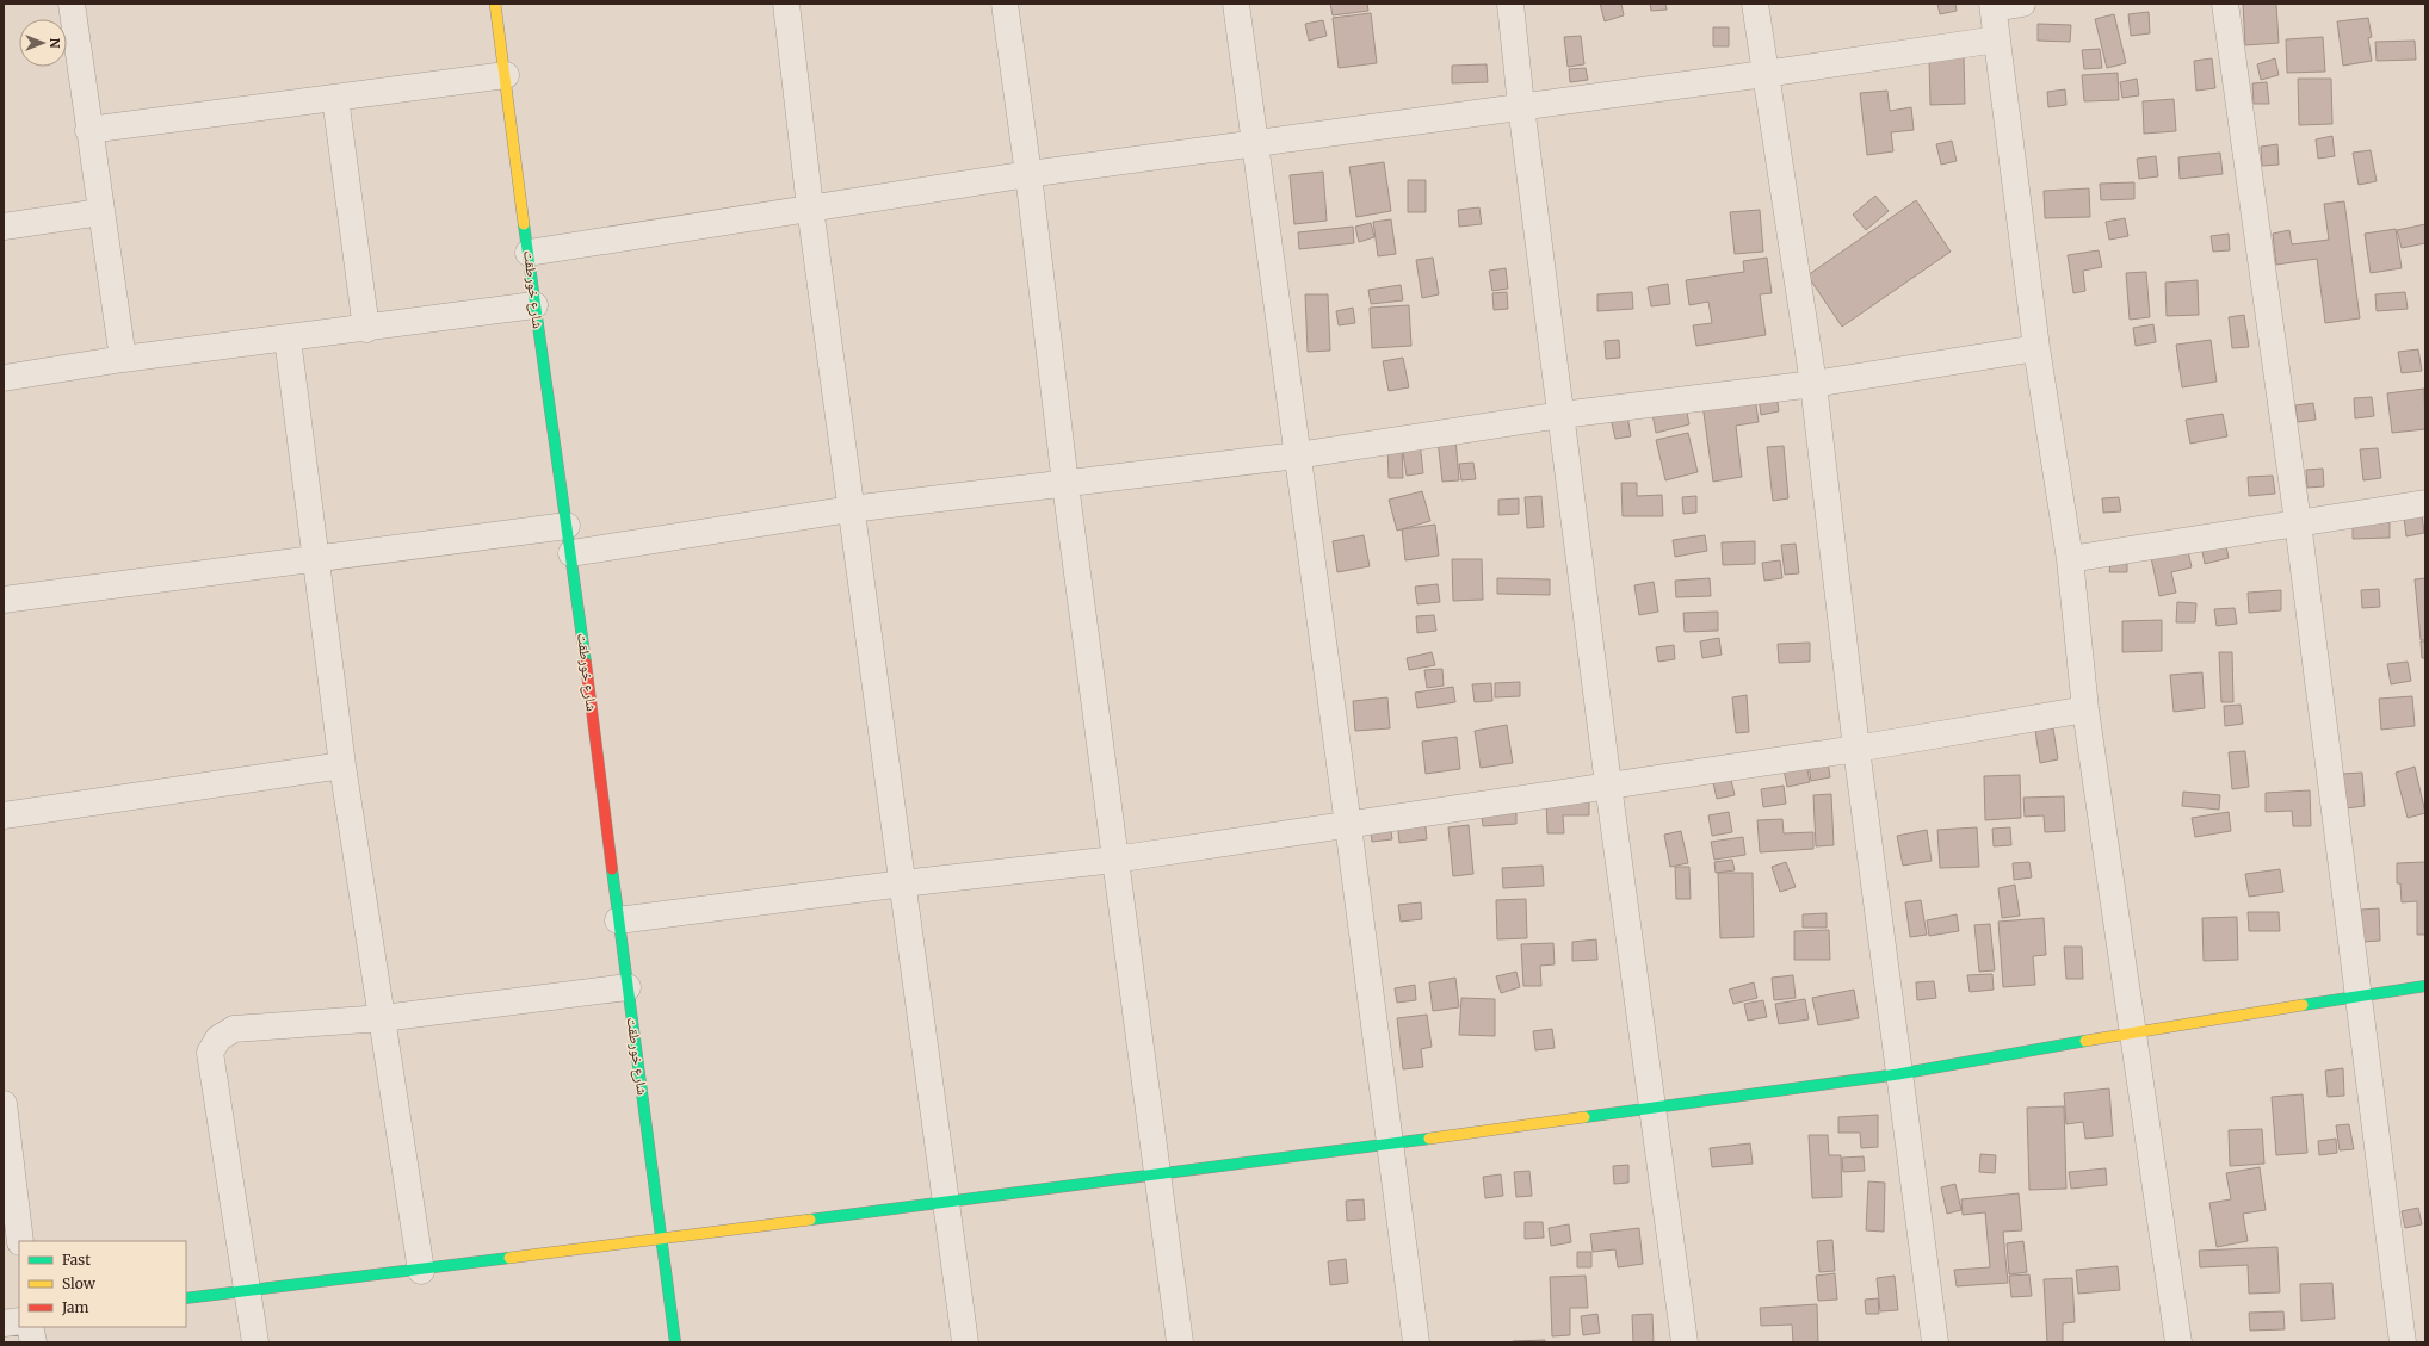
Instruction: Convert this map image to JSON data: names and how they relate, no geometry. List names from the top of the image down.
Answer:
{
  "streets": {
    "street": ["شارع خورطقت"]
  },
  "legend": ["Fast", "Slow", "Jam"],
  "north": "right"
}
